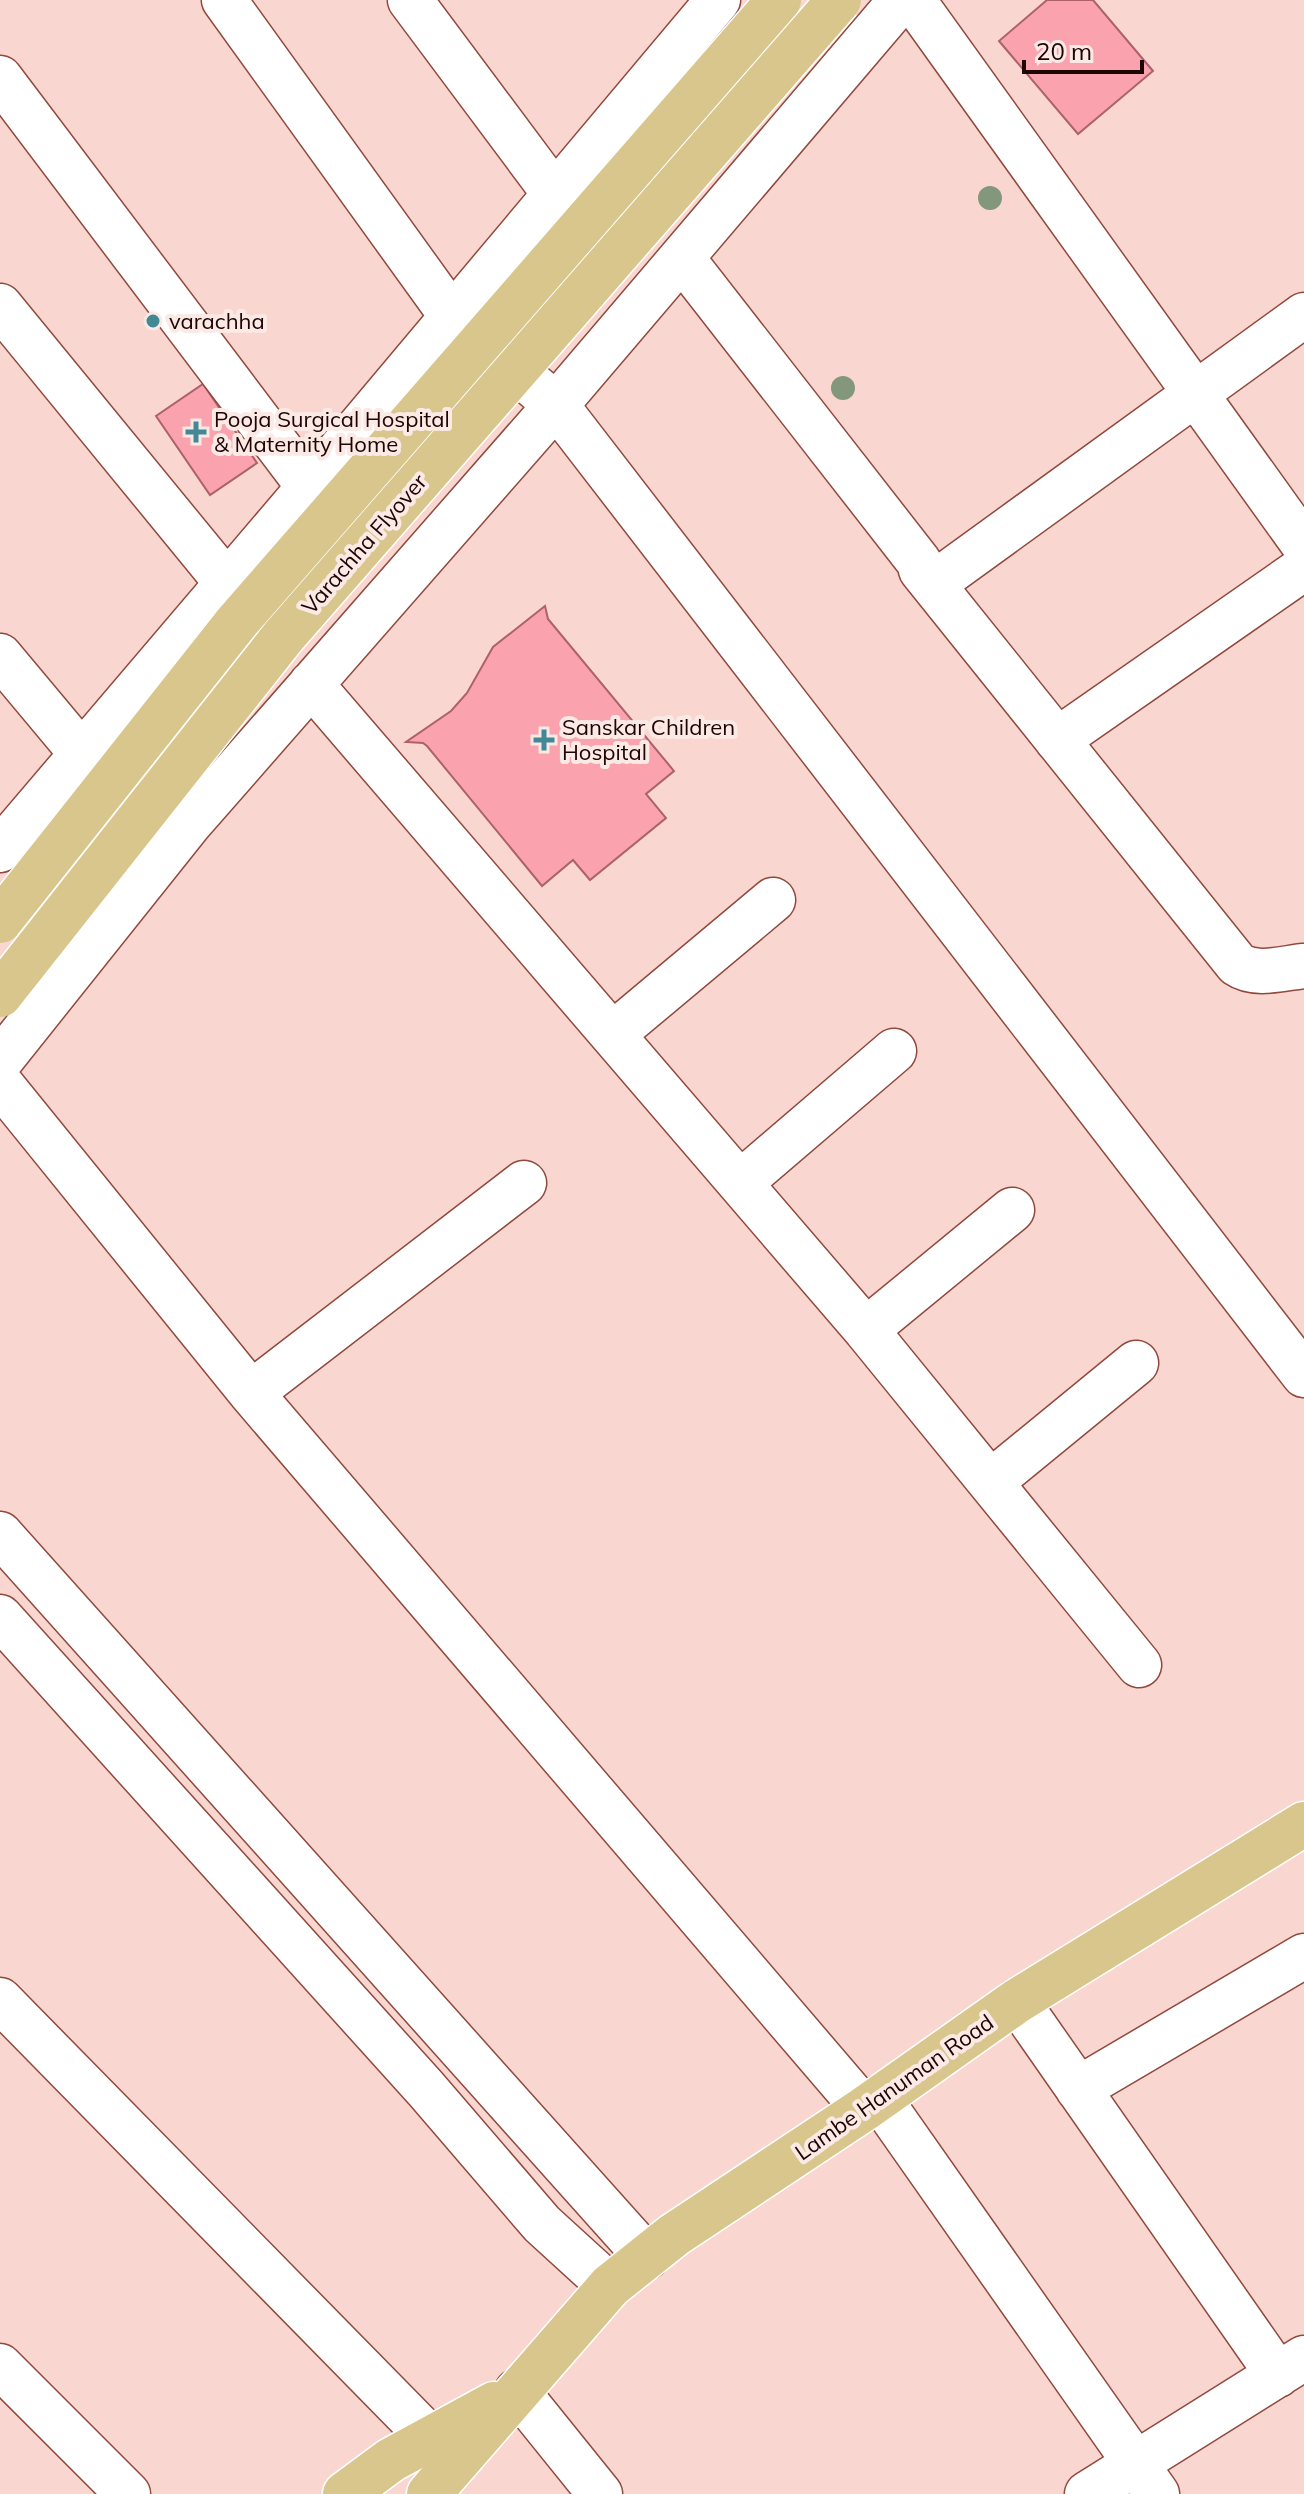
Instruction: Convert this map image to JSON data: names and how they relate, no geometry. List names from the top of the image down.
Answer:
{
  "streets": {
    "main road": ["Varachha Flyover", "Lambe Hanuman Road"]
  },
  "places": {
    "other": ["varachha"],
    "health": ["Pooja Surgical Hospital & Maternity Home", "Sanskar Children Hospital"]
  },
  "scale_bar": "20 m"
}
